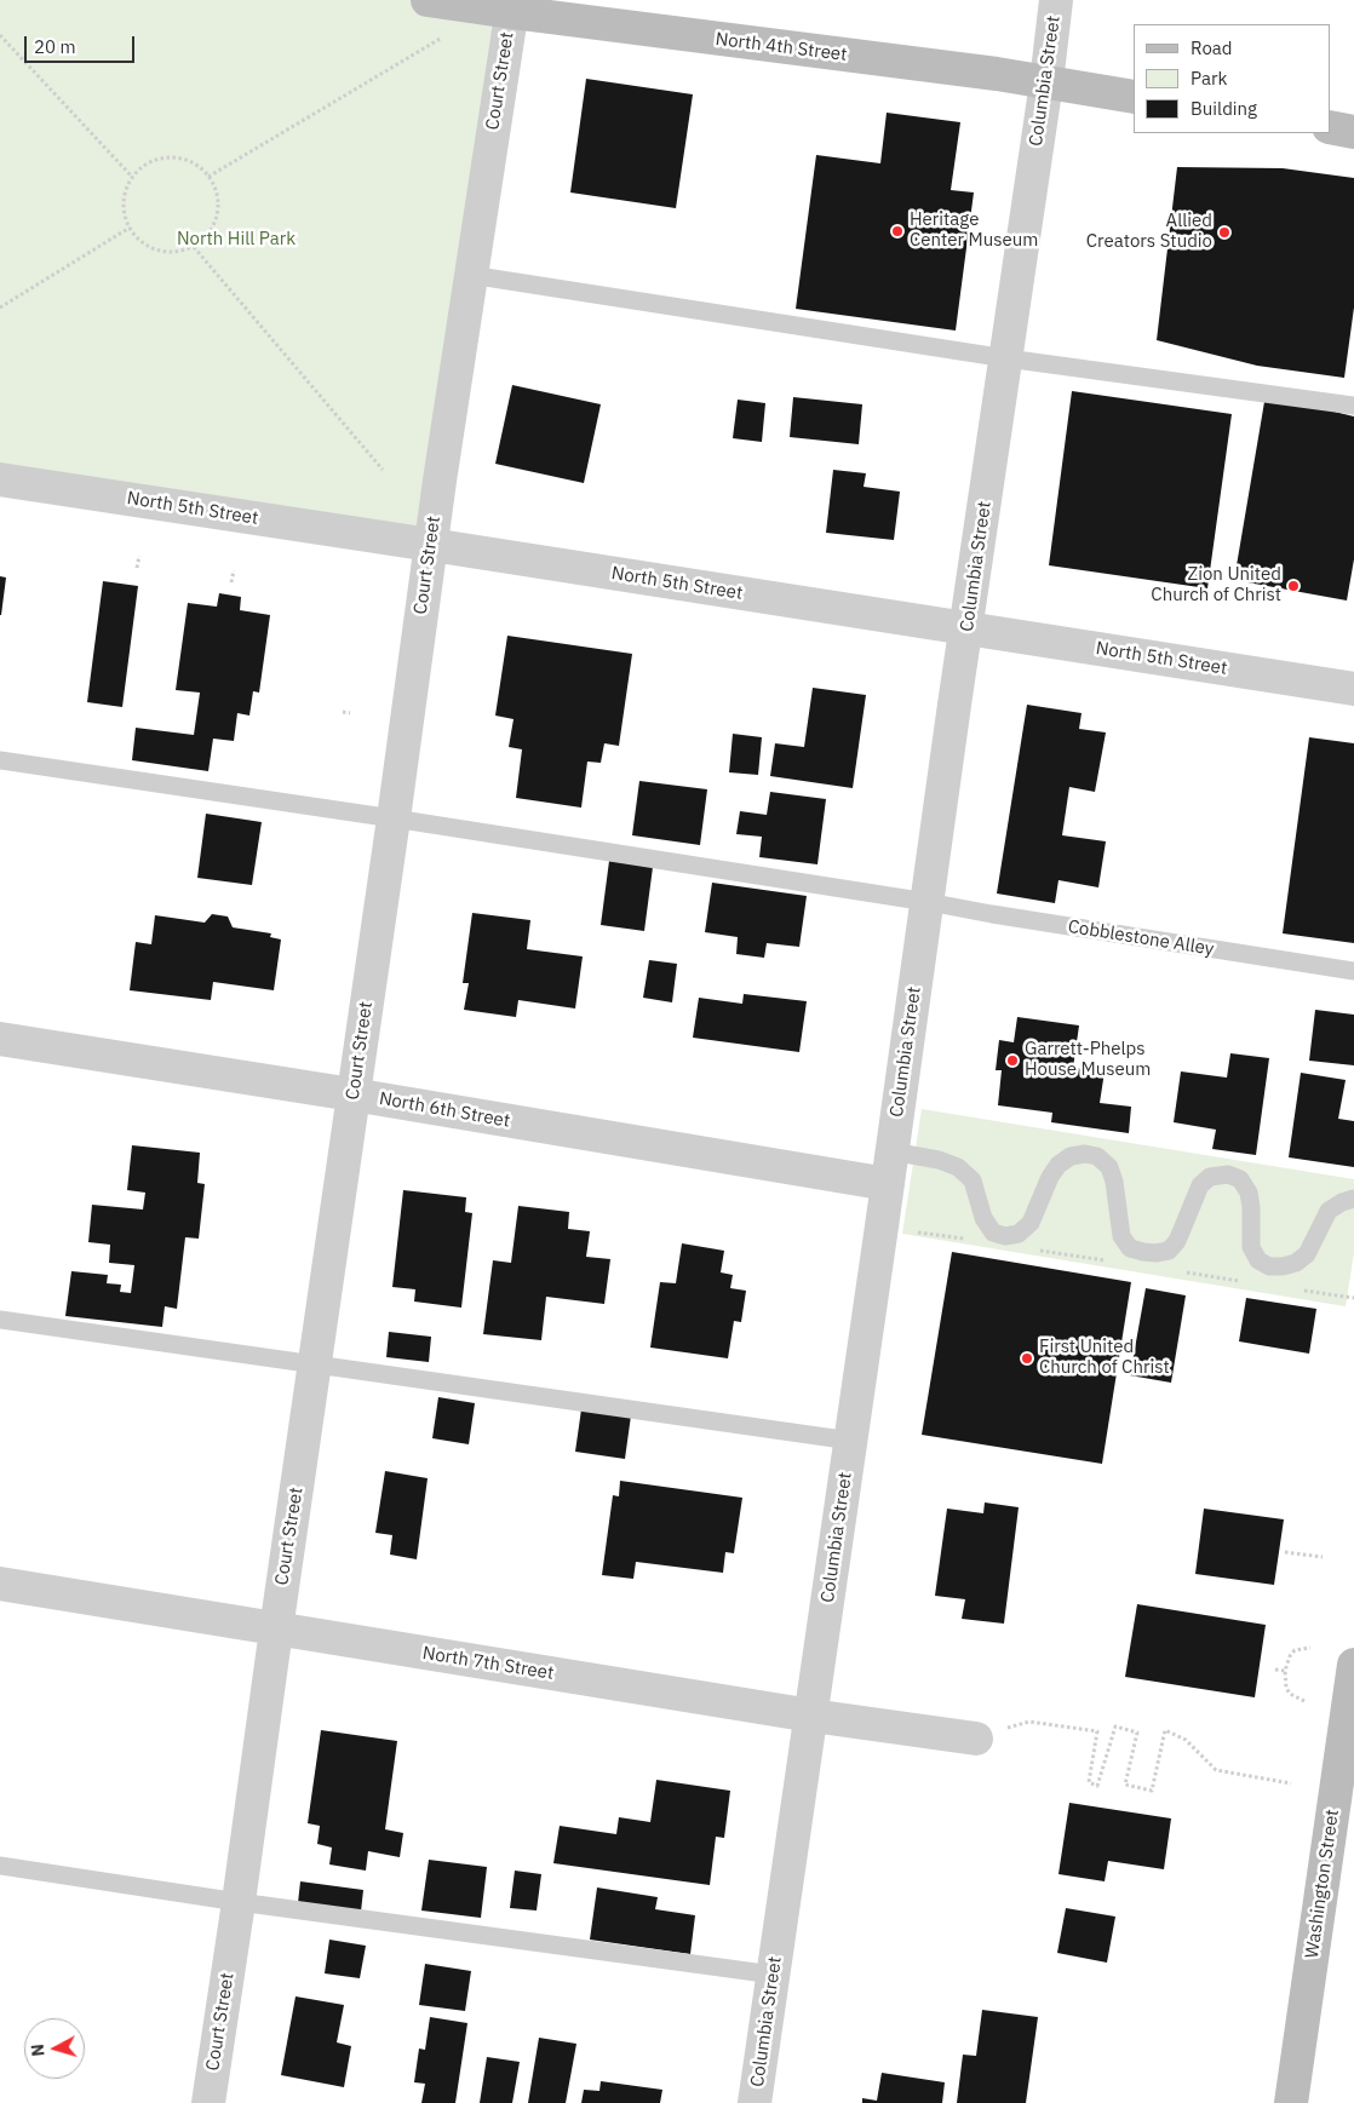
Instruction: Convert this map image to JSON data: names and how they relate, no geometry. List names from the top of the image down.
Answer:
{
  "streets": {
    "main road": ["North 4th Street", "Washington Street"],
    "street": [
      "Court Street",
      "Columbia Street",
      "North 5th Street",
      "North 6th Street",
      "North 7th Street"
    ],
    "lane": ["Cobblestone Alley"]
  },
  "crossings": [
    ["North 4th Street", "Court Street"],
    ["North 4th Street", "Columbia Street"],
    ["Court Street", "North 5th Street"],
    ["Court Street", "Cobblestone Alley"],
    ["Court Street", "North 6th Street"],
    ["Court Street", "North 7th Street"],
    ["Columbia Street", "North 5th Street"],
    ["Columbia Street", "Cobblestone Alley"],
    ["Columbia Street", "North 6th Street"],
    ["Columbia Street", "North 7th Street"]
  ],
  "parks": ["North Hill Park"],
  "places": [
    "Heritage Center Museum",
    "Allied Creators Studio",
    "Zion United Church of Christ",
    "Garrett-Phelps House Museum",
    "First United Church of Christ"
  ],
  "legend": ["Road", "Park", "Building"],
  "scale_bar": "20 m",
  "north": "left"
}
